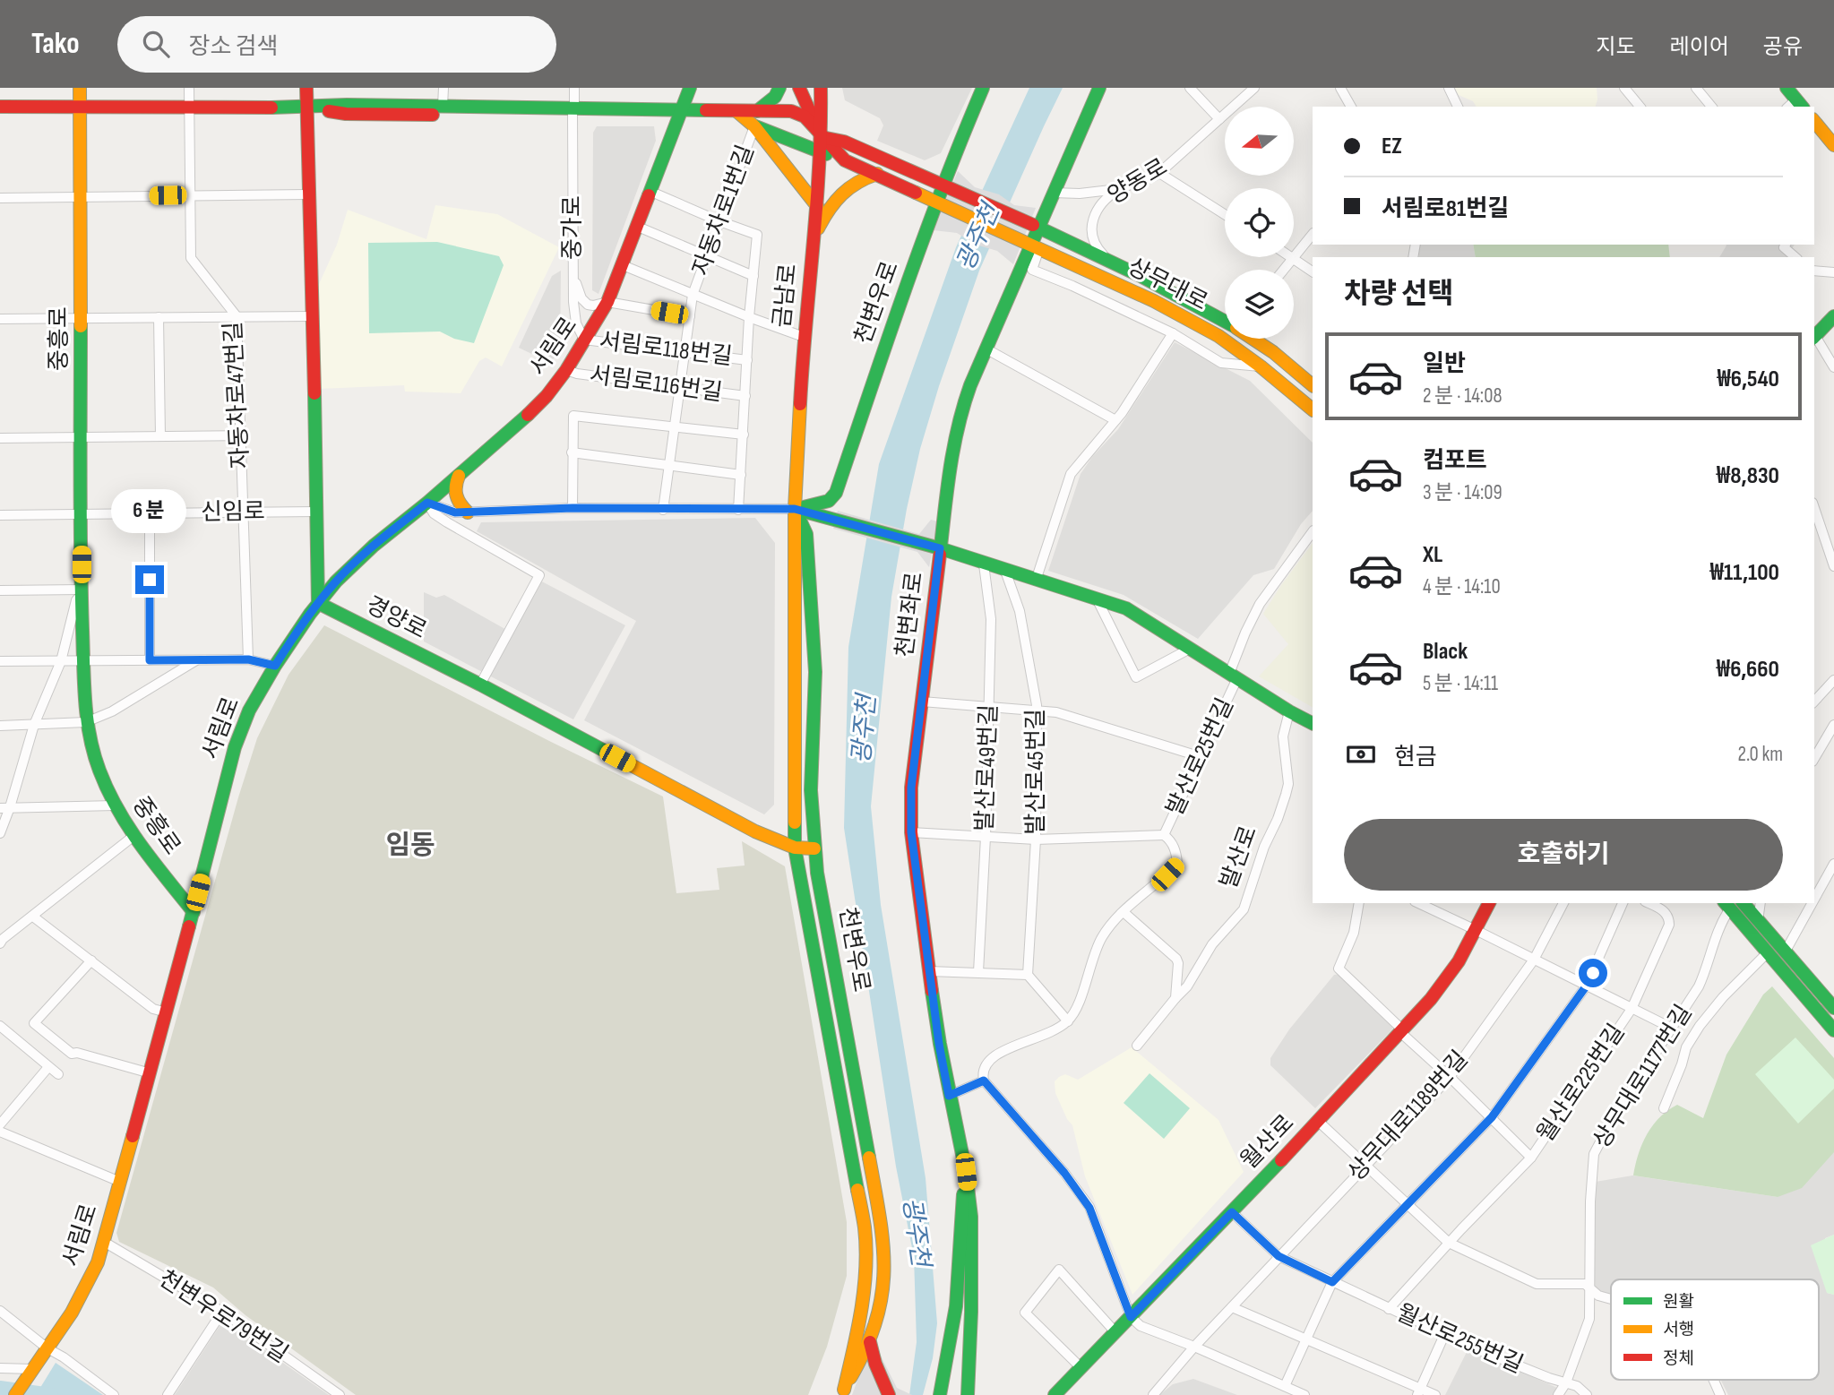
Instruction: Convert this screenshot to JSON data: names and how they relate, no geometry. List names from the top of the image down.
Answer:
{
  "streets": {
    "street": [
      "양동로",
      "자동차로1번길",
      "중가로",
      "상무대로",
      "금남로",
      "천변우로",
      "중흥로",
      "서림로",
      "서림로118번길",
      "서림로116번길",
      "자동차로47번길",
      "신임로",
      "천변좌로",
      "경양로",
      "발산로25번길",
      "발산로49번길",
      "발산로45번길",
      "발산로",
      "상무대로1177번길",
      "월산로225번길",
      "상무대로1189번길",
      "월산로",
      "천변우로79번길",
      "월산로255번길"
    ]
  },
  "crossings": [
    ["양동로", "상무대로"],
    ["자동차로1번길", "서림로118번길"],
    ["자동차로1번길", "서림로116번길"],
    ["중가로", "서림로"],
    ["중가로", "서림로118번길"],
    ["상무대로", "천변우로"],
    ["상무대로", "천변좌로"],
    ["금남로", "천변우로"],
    ["천변우로", "경양로"],
    ["중흥로", "서림로"],
    ["중흥로", "신임로"],
    ["서림로", "서림로118번길"],
    ["서림로", "서림로116번길"],
    ["서림로", "경양로"],
    ["서림로", "천변우로79번길"],
    ["자동차로47번길", "신임로"],
    ["상무대로1177번길", "월산로225번길"],
    ["상무대로1177번길", "월산로255번길"],
    ["월산로225번길", "상무대로1189번길"],
    ["월산로225번길", "월산로"],
    ["월산로225번길", "월산로255번길"],
    ["상무대로1189번길", "월산로255번길"],
    ["월산로", "월산로255번길"]
  ],
  "districts": ["임동"],
  "water": ["광주천"],
  "legend": ["원활", "서행", "정체"],
  "north": "left",
  "page": {
    "header": "Tako",
    "search": "장소 검색",
    "nav": ["지도", "레이어", "공유"],
    "banner": ["EZ", "서림로81번길"],
    "heading": "차량 선택",
    "list": [
      {
        "name": "일반",
        "note": "2 분 · 14:08",
        "value": "₩6,540"
      },
      {
        "name": "컴포트",
        "note": "3 분 · 14:09",
        "value": "₩8,830"
      },
      {
        "name": "XL",
        "note": "4 분 · 14:10",
        "value": "₩11,100"
      },
      {
        "name": "Black",
        "note": "5 분 · 14:11",
        "value": "₩6,660"
      }
    ],
    "bubble": "6 분",
    "pay": ["현금", "2.0 km"],
    "buttons": "호출하기"
  }
}
